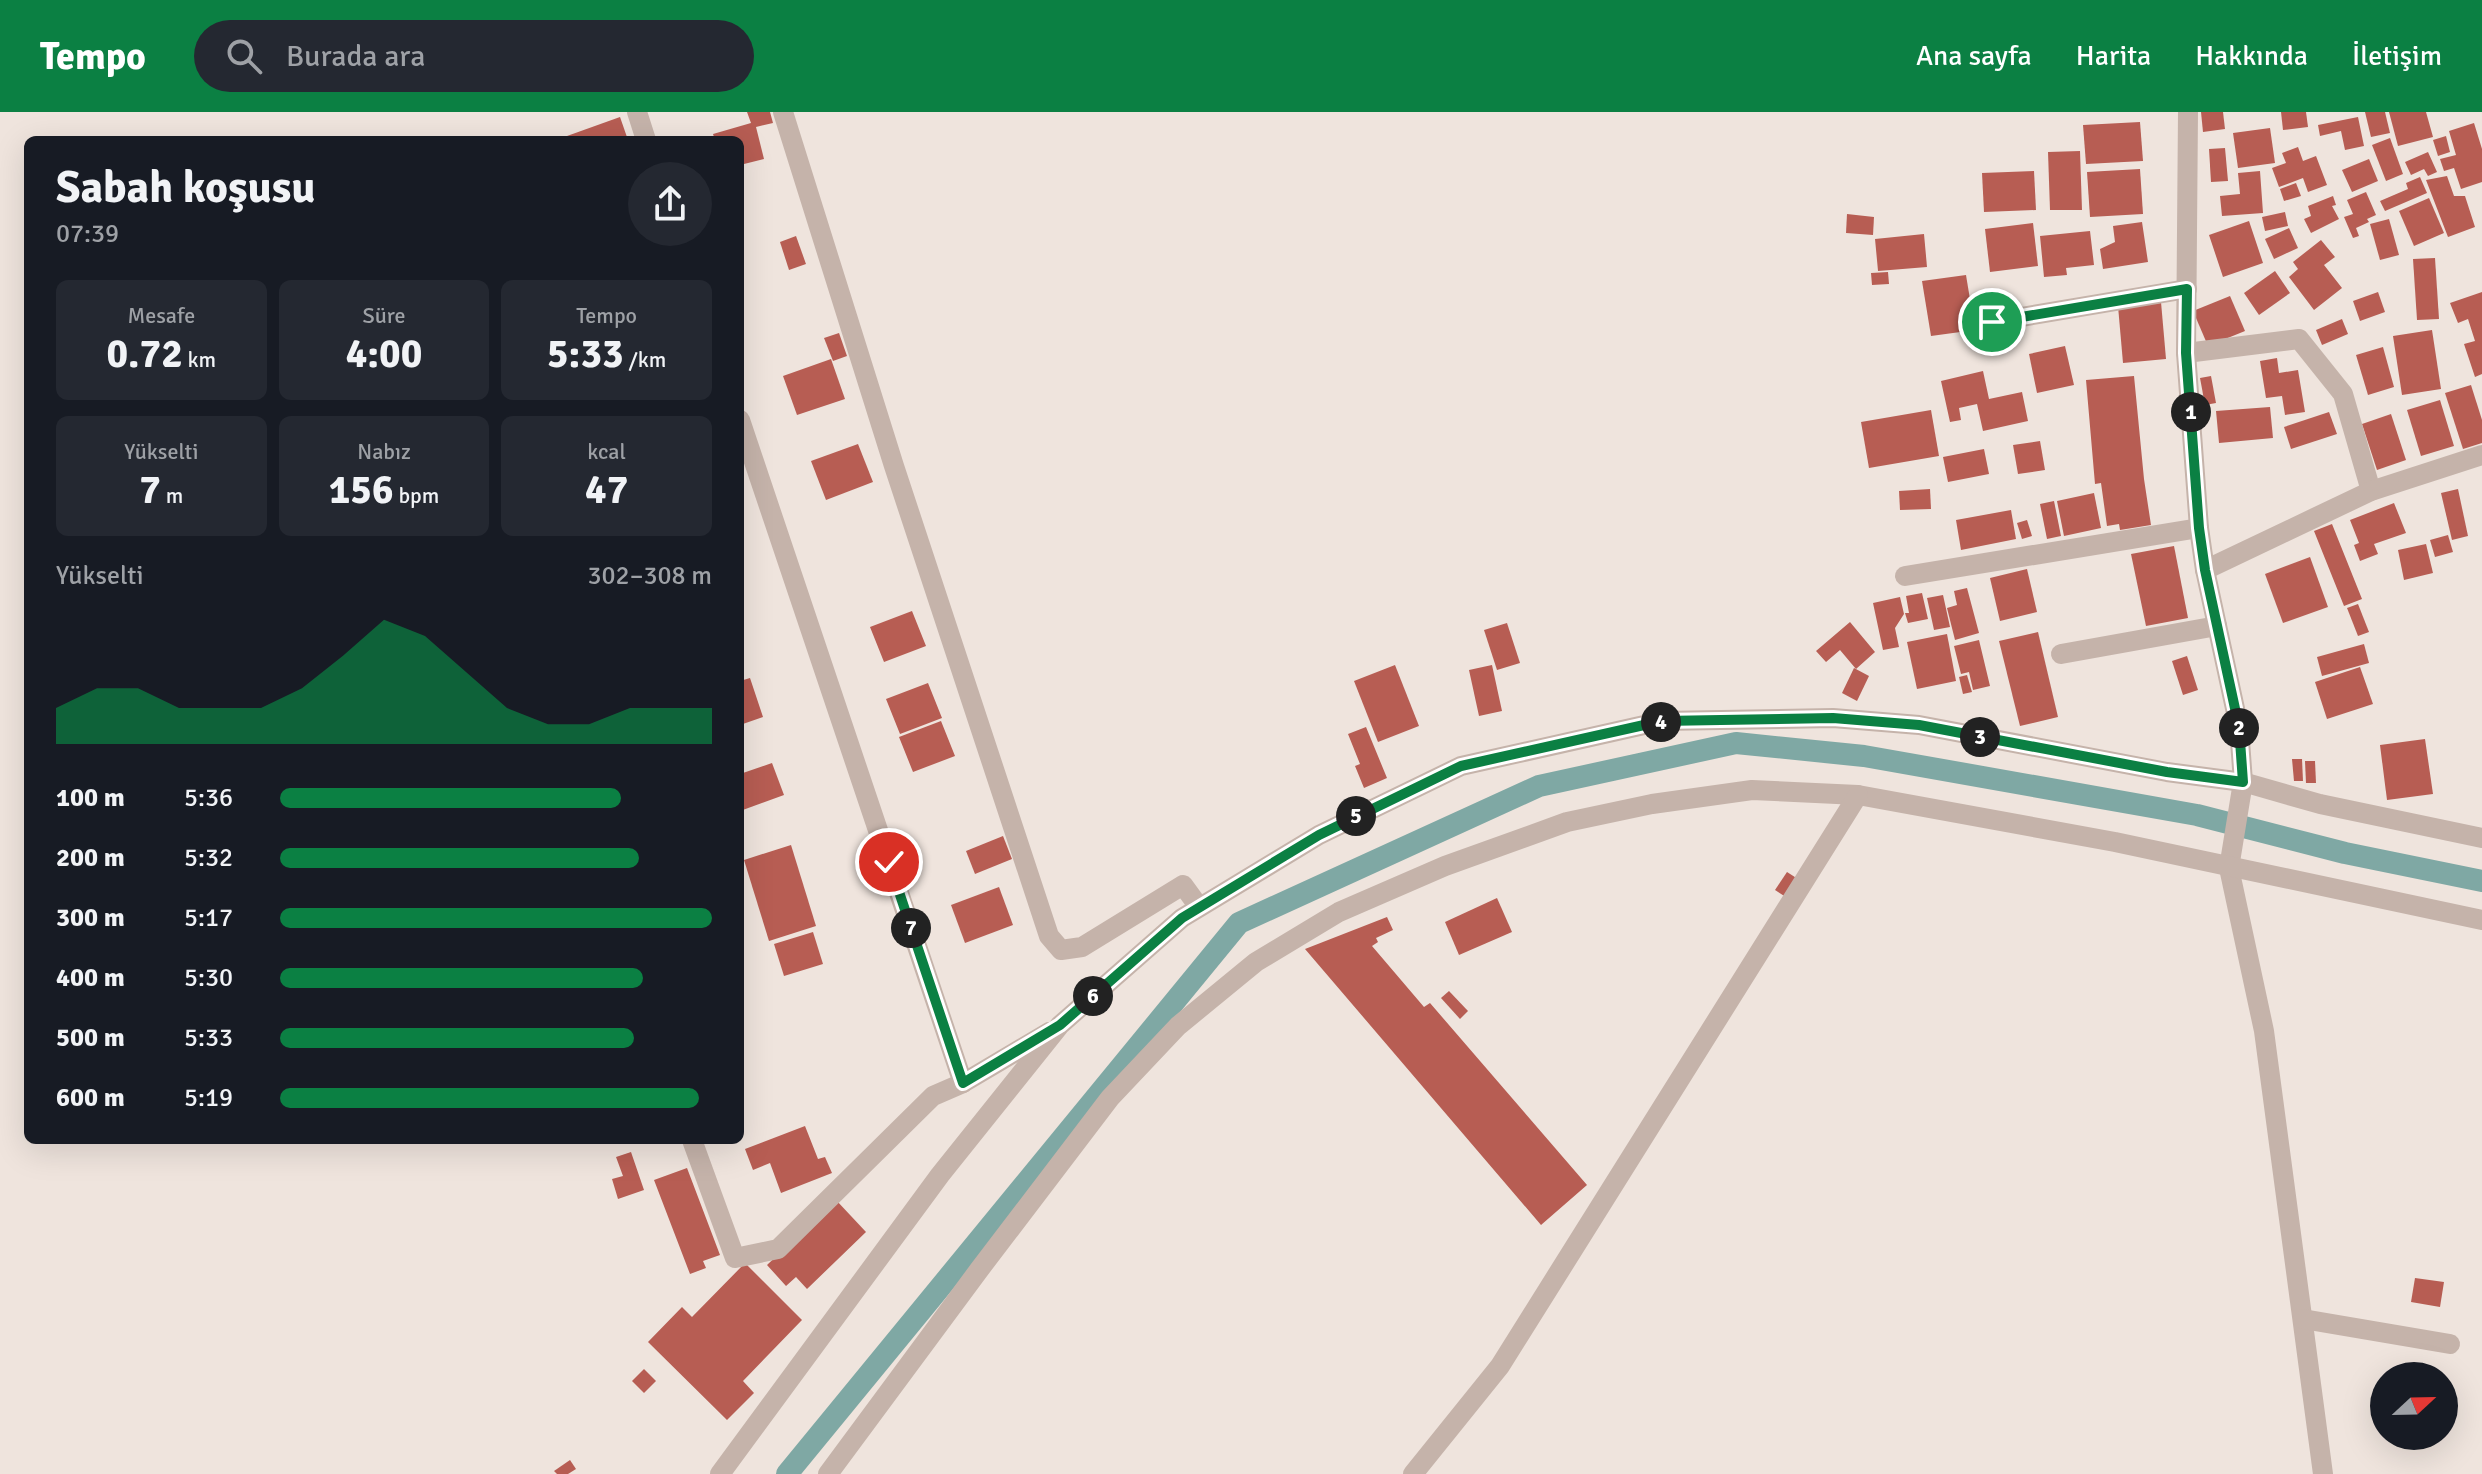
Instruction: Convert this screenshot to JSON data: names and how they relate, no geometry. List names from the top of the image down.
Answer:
{
  "north": "right",
  "page": {
    "header": "Tempo",
    "search": "Burada ara",
    "nav": [
      "Ana sayfa",
      "Harita",
      "Hakkında",
      "İletişim"
    ],
    "heading": ["Sabah koşusu", "07:39"],
    "stats": [
      ["Mesafe", "0.72 km"],
      ["Süre", "4:00"],
      ["Tempo", "5:33 /km"],
      ["Yükselti", "7 m"],
      ["Nabız", "156 bpm"],
      ["kcal", "47"]
    ],
    "pins": [
      "1",
      "4",
      "2",
      "3",
      "5",
      "7",
      "6"
    ],
    "chart": ["Yükselti", "302–308 m"],
    "list": [
      {
        "name": "100 m",
        "note": "5:36"
      },
      {
        "name": "200 m",
        "note": "5:32"
      },
      {
        "name": "300 m",
        "note": "5:17"
      },
      {
        "name": "400 m",
        "note": "5:30"
      },
      {
        "name": "500 m",
        "note": "5:33"
      },
      {
        "name": "600 m",
        "note": "5:19"
      }
    ]
  }
}
